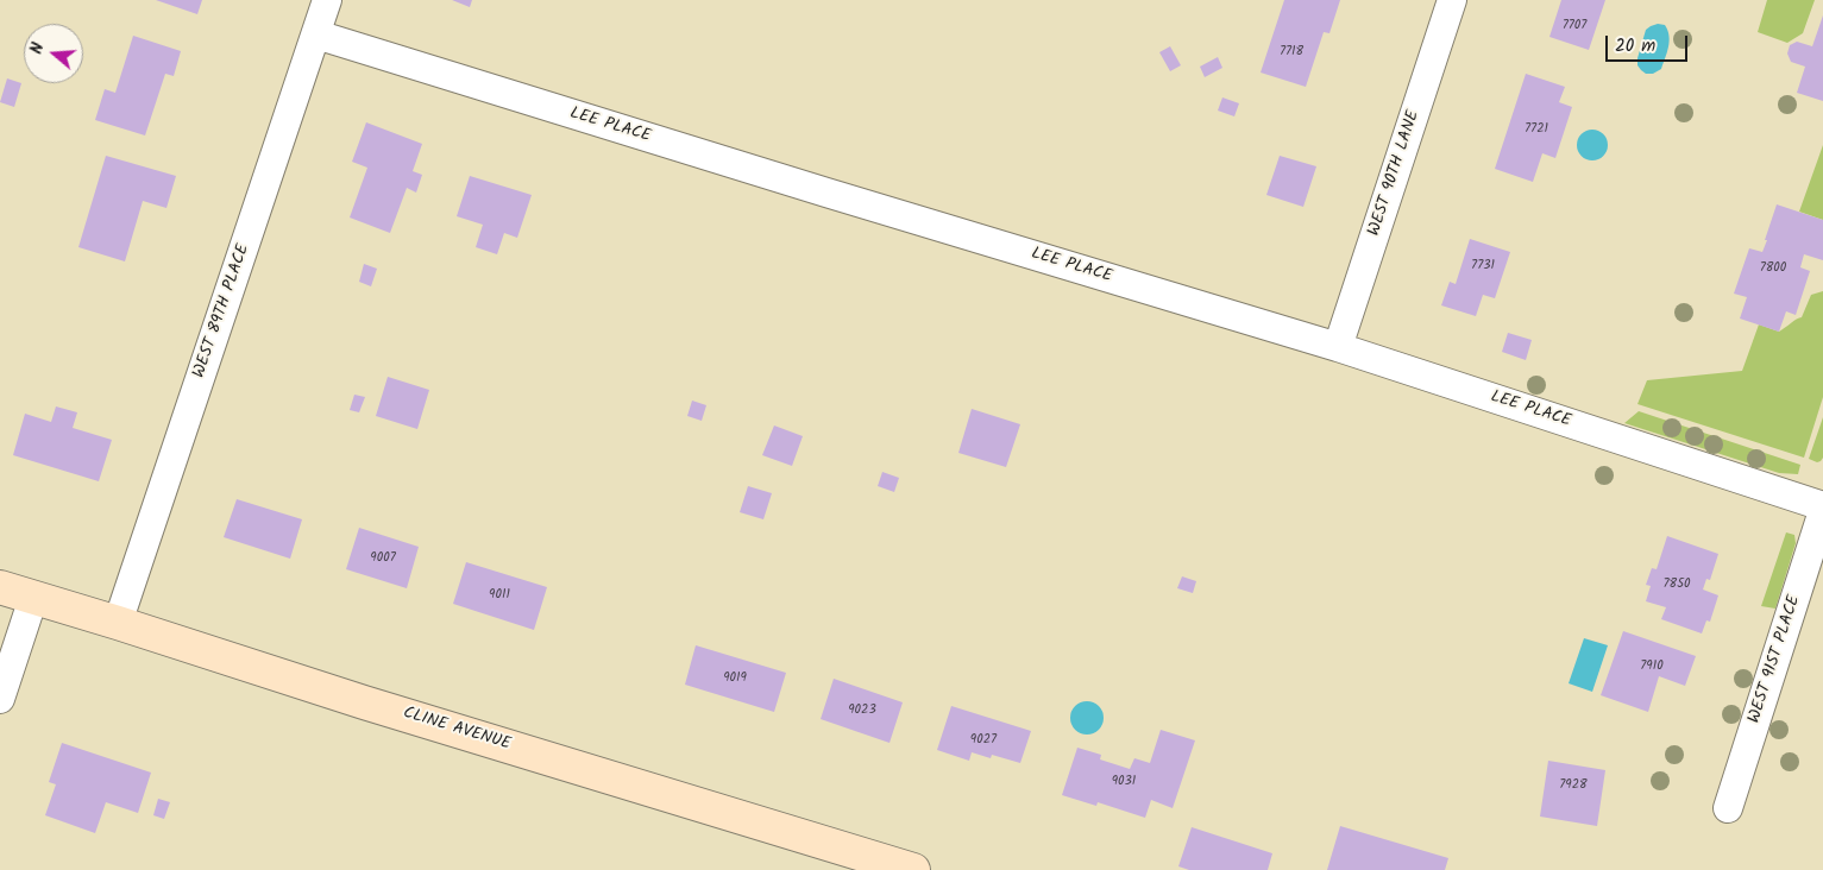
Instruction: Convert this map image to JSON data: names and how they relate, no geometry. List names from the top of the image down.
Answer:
{
  "streets": {
    "street": [
      "LEE PLACE",
      "WEST 90TH LANE",
      "WEST 89TH PLACE",
      "WEST 91ST PLACE",
      "CLINE AVENUE"
    ]
  },
  "crossings": [
    ["LEE PLACE", "WEST 90TH LANE"],
    ["LEE PLACE", "WEST 89TH PLACE"],
    ["WEST 89TH PLACE", "CLINE AVENUE"]
  ],
  "house_numbers": [
    "7707",
    "7718",
    "7721",
    "7731",
    "7800",
    "9007",
    "7850",
    "9011",
    "7910",
    "9019",
    "9023",
    "9027",
    "9031",
    "7928"
  ],
  "scale_bar": "20 m",
  "north": "left"
}
